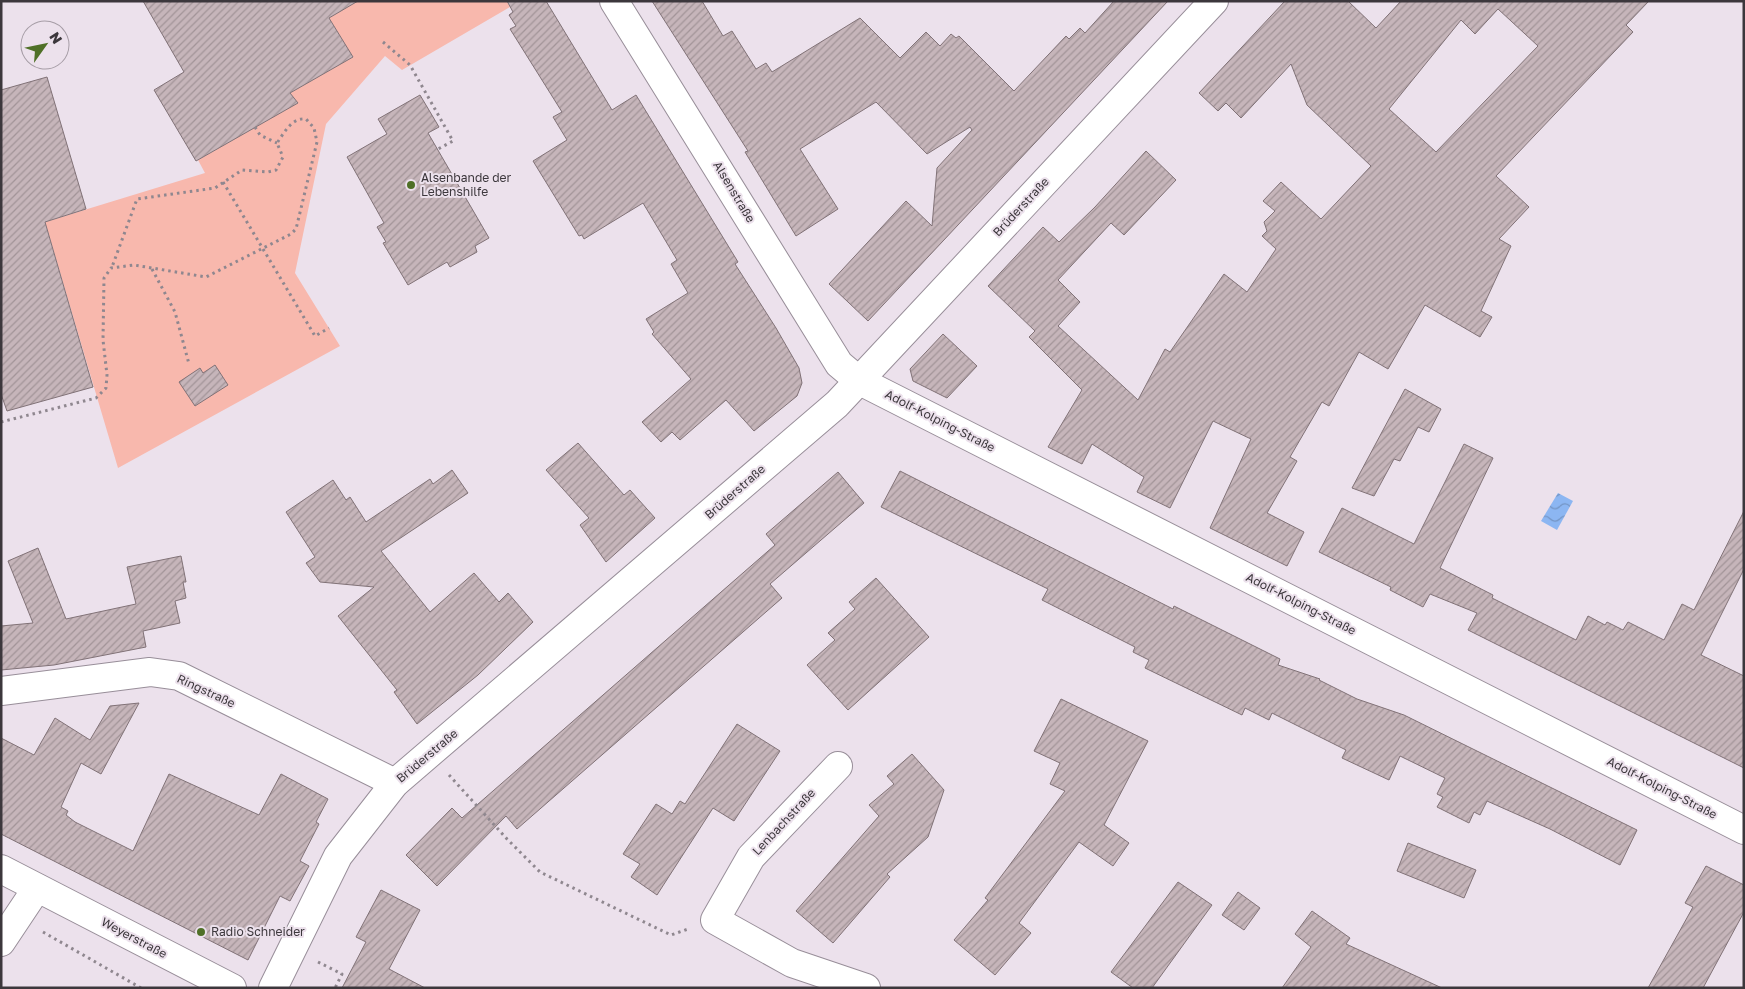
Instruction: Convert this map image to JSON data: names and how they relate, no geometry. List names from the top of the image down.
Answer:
{
  "streets": {
    "street": [
      "Alsenstraße",
      "Brüderstraße",
      "Adolf-Kolping-Straße",
      "Ringstraße",
      "Lenbachstraße",
      "Weyerstraße"
    ]
  },
  "crossings": [
    ["Alsenstraße", "Brüderstraße"],
    ["Alsenstraße", "Adolf-Kolping-Straße"],
    ["Brüderstraße", "Adolf-Kolping-Straße"],
    ["Brüderstraße", "Ringstraße"]
  ],
  "places": ["Alsenbande der Lebenshilfe", "Radio Schneider"],
  "north": "top right"
}
